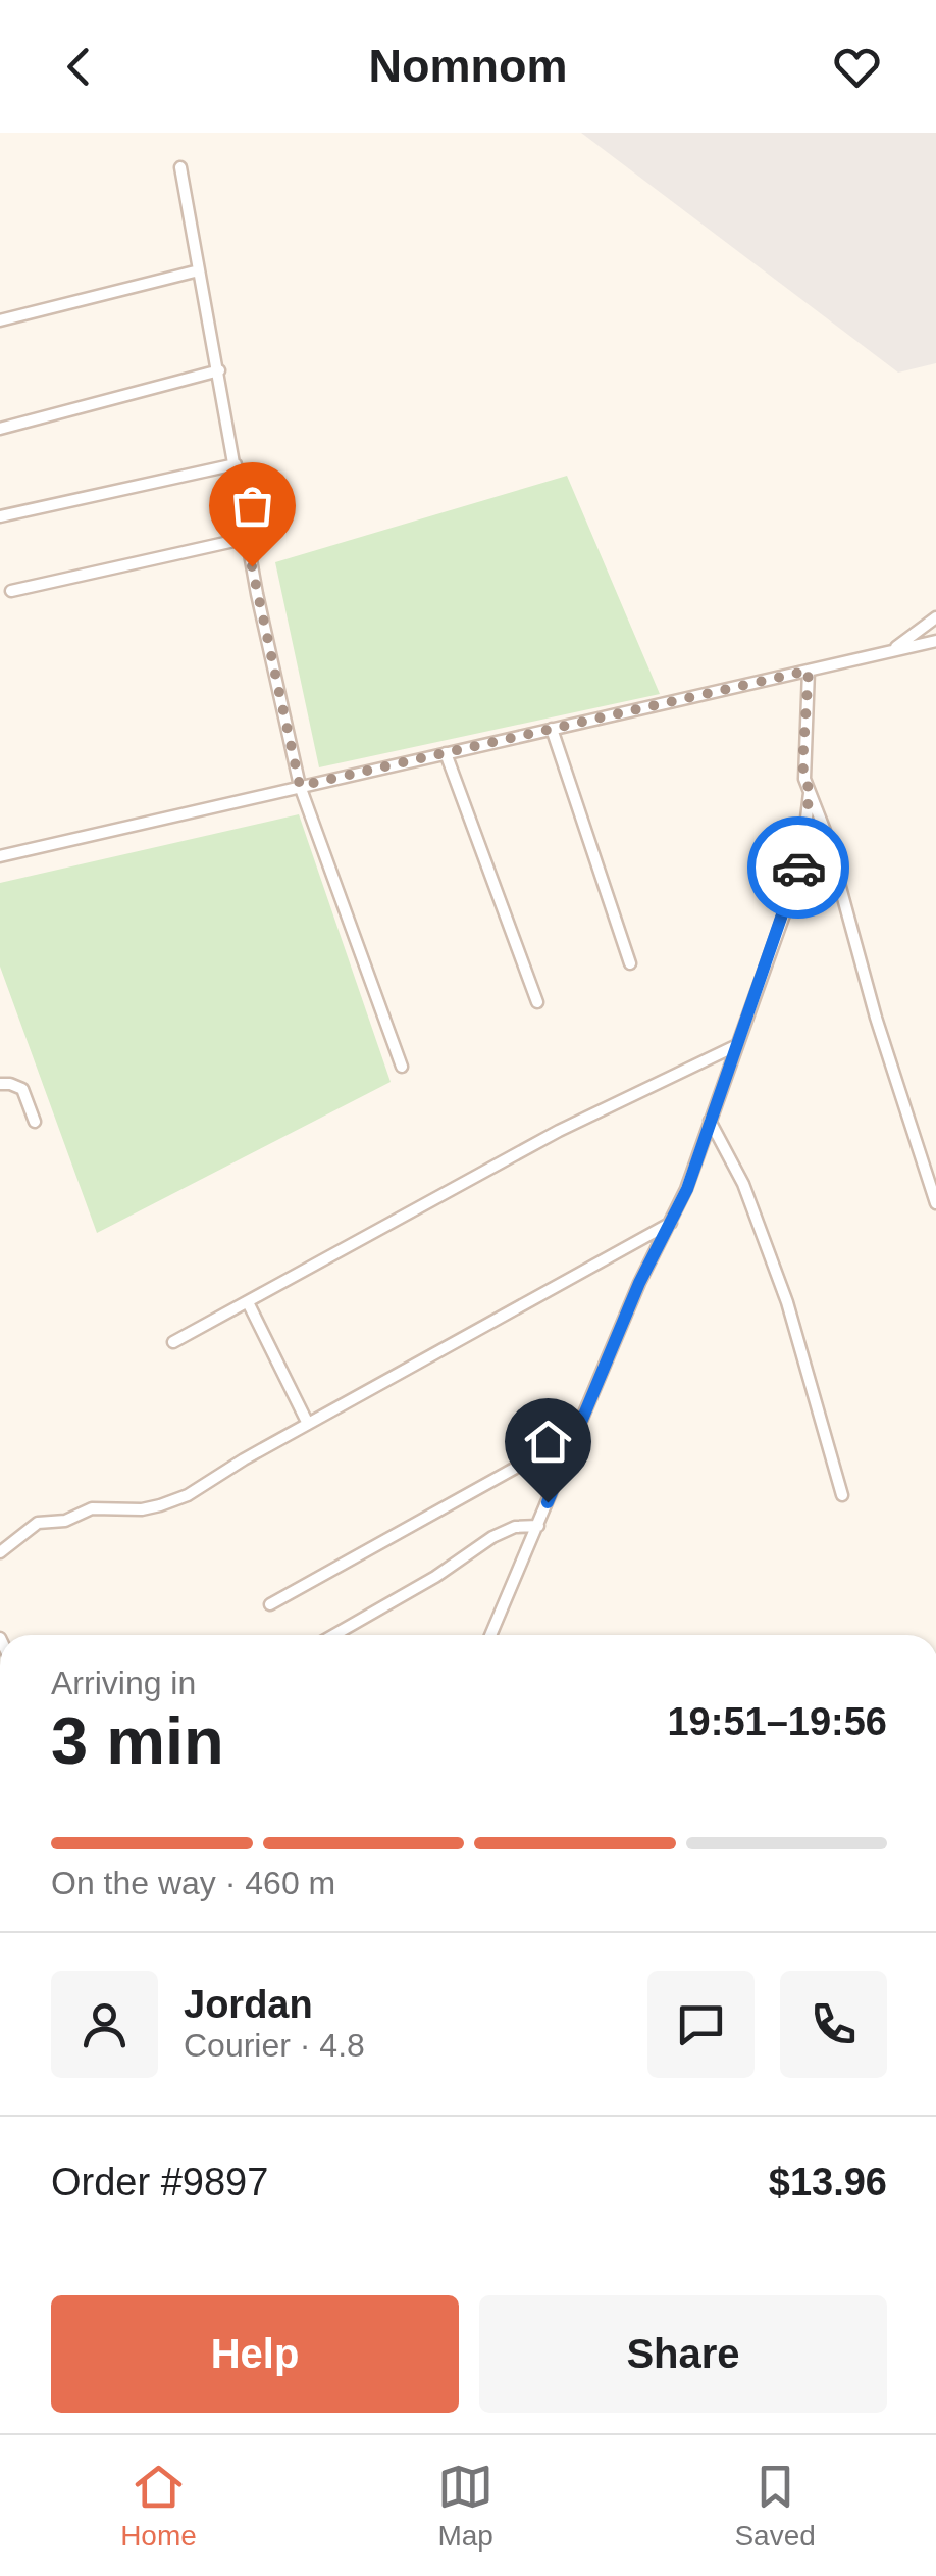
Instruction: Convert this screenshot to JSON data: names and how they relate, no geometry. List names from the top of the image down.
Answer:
{
  "page": {
    "header": "Nomnom",
    "heading": ["3 min", "Arriving in", "19:51–19:56"],
    "panel": [
      "Jordan",
      "Courier · 4.8",
      "Order #9897",
      "$13.96"
    ],
    "bar": "On the way · 460 m",
    "buttons": ["Help", "Share"],
    "tabs": ["Home", "Map", "Saved"]
  }
}
